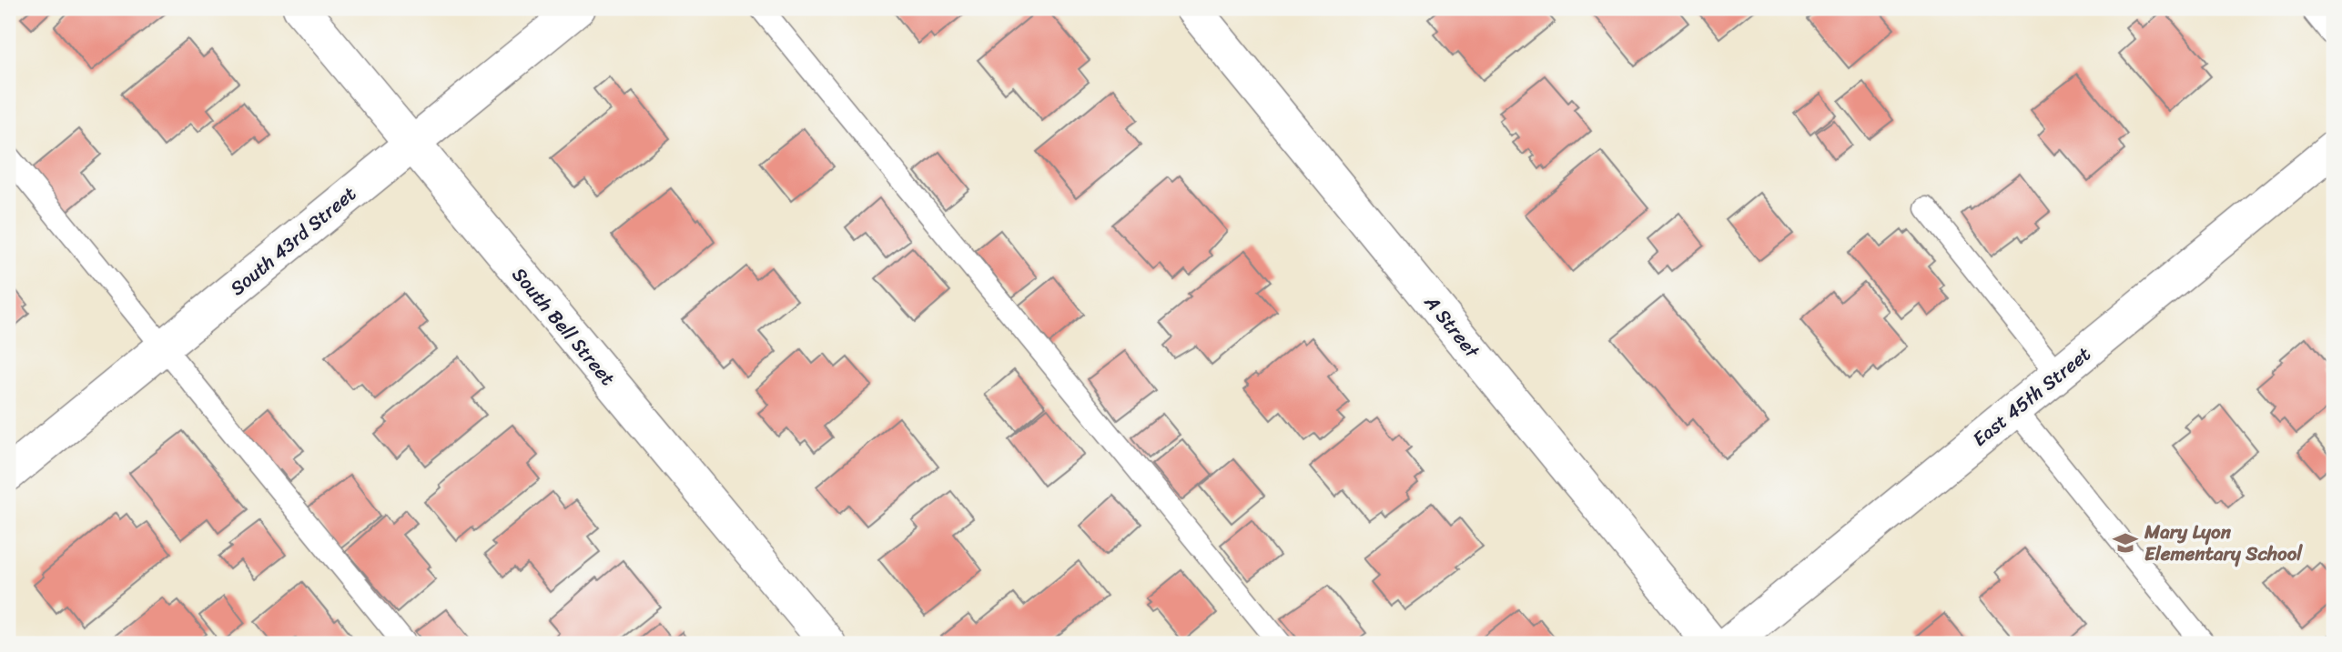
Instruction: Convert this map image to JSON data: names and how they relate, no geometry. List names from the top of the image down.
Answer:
{
  "streets": {
    "street": [
      "South 43rd Street",
      "South Bell Street",
      "A Street",
      "East 45th Street"
    ]
  },
  "crossings": [
    ["South 43rd Street", "South Bell Street"]
  ],
  "places": {
    "school or university": ["Mary Lyon Elementary School"]
  }
}
